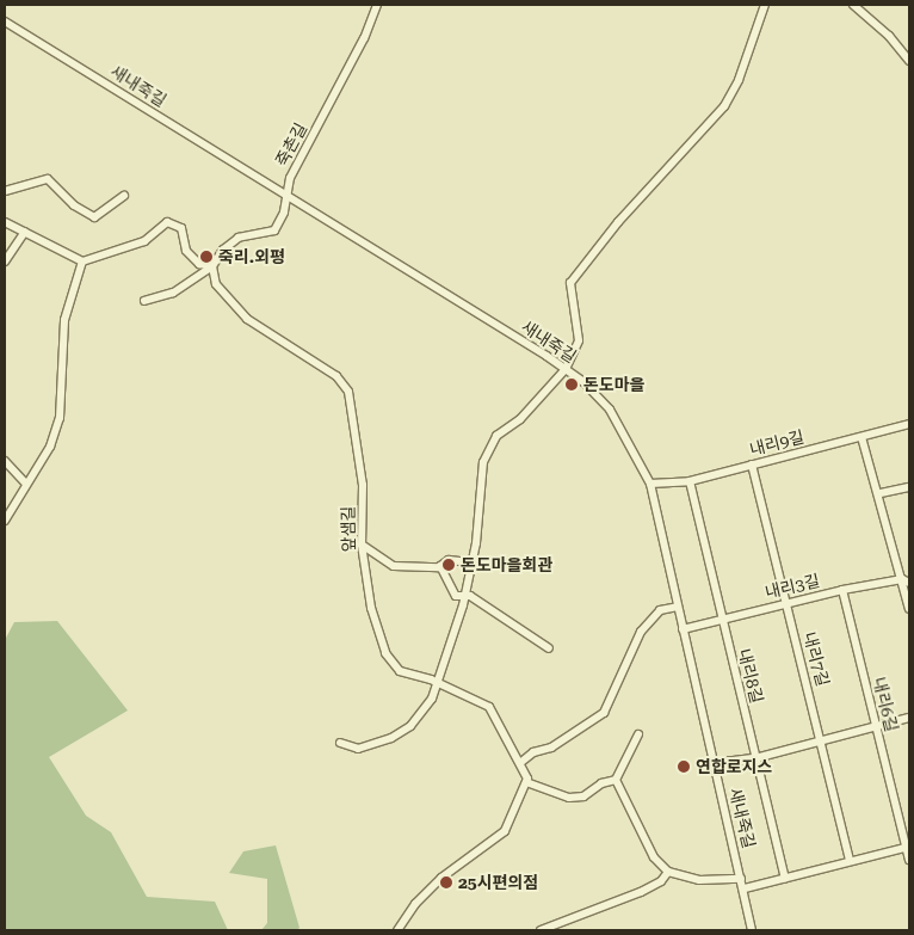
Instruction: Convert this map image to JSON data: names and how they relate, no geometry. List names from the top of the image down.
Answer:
{
  "streets": {
    "street": [
      "새내죽길",
      "죽촌길",
      "내리9길",
      "앞샘길",
      "내리3길",
      "내리7길",
      "내리8길",
      "내리6길"
    ]
  },
  "crossings": [
    ["새내죽길", "죽촌길"],
    ["새내죽길", "내리9길"],
    ["새내죽길", "내리3길"],
    ["죽촌길", "앞샘길"],
    ["내리9길", "내리7길"],
    ["내리9길", "내리8길"],
    ["내리3길", "내리7길"],
    ["내리3길", "내리8길"],
    ["내리3길", "내리6길"]
  ],
  "places": [
    "죽리.외평",
    "돈도마을",
    "돈도마을회관",
    "연합로지스",
    "25시편의점"
  ]
}
